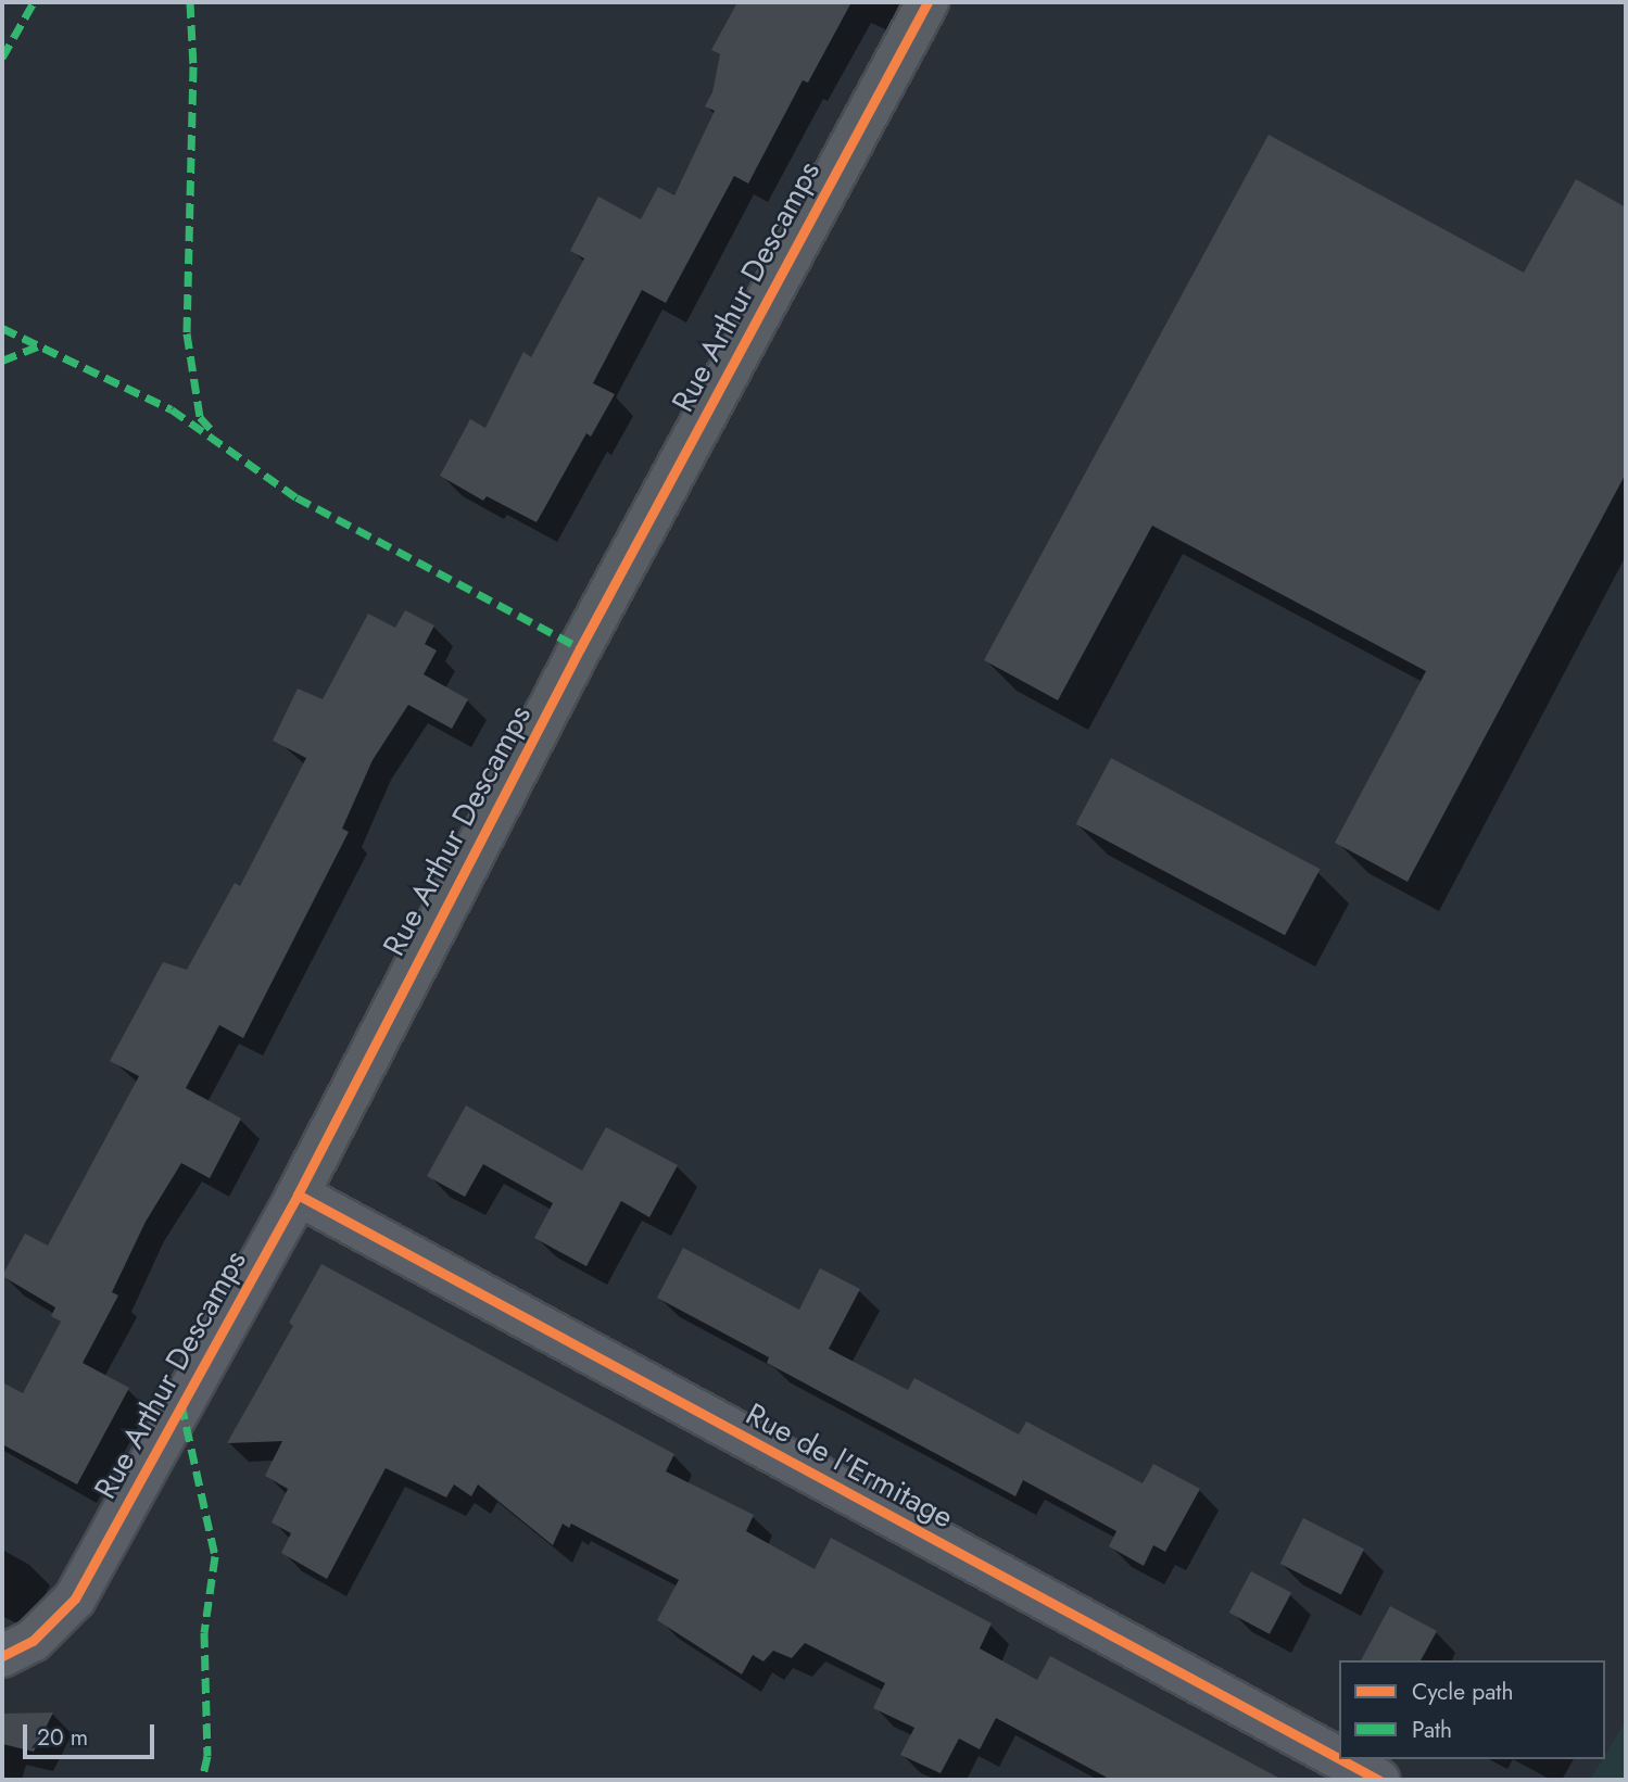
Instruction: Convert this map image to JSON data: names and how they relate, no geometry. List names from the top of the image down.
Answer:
{
  "streets": {
    "street": ["Rue Arthur Descamps", "Rue de l'Ermitage"]
  },
  "crossings": [
    ["Rue Arthur Descamps", "Rue de l'Ermitage"]
  ],
  "legend": ["Cycle path", "Path"],
  "scale_bar": "20 m"
}
